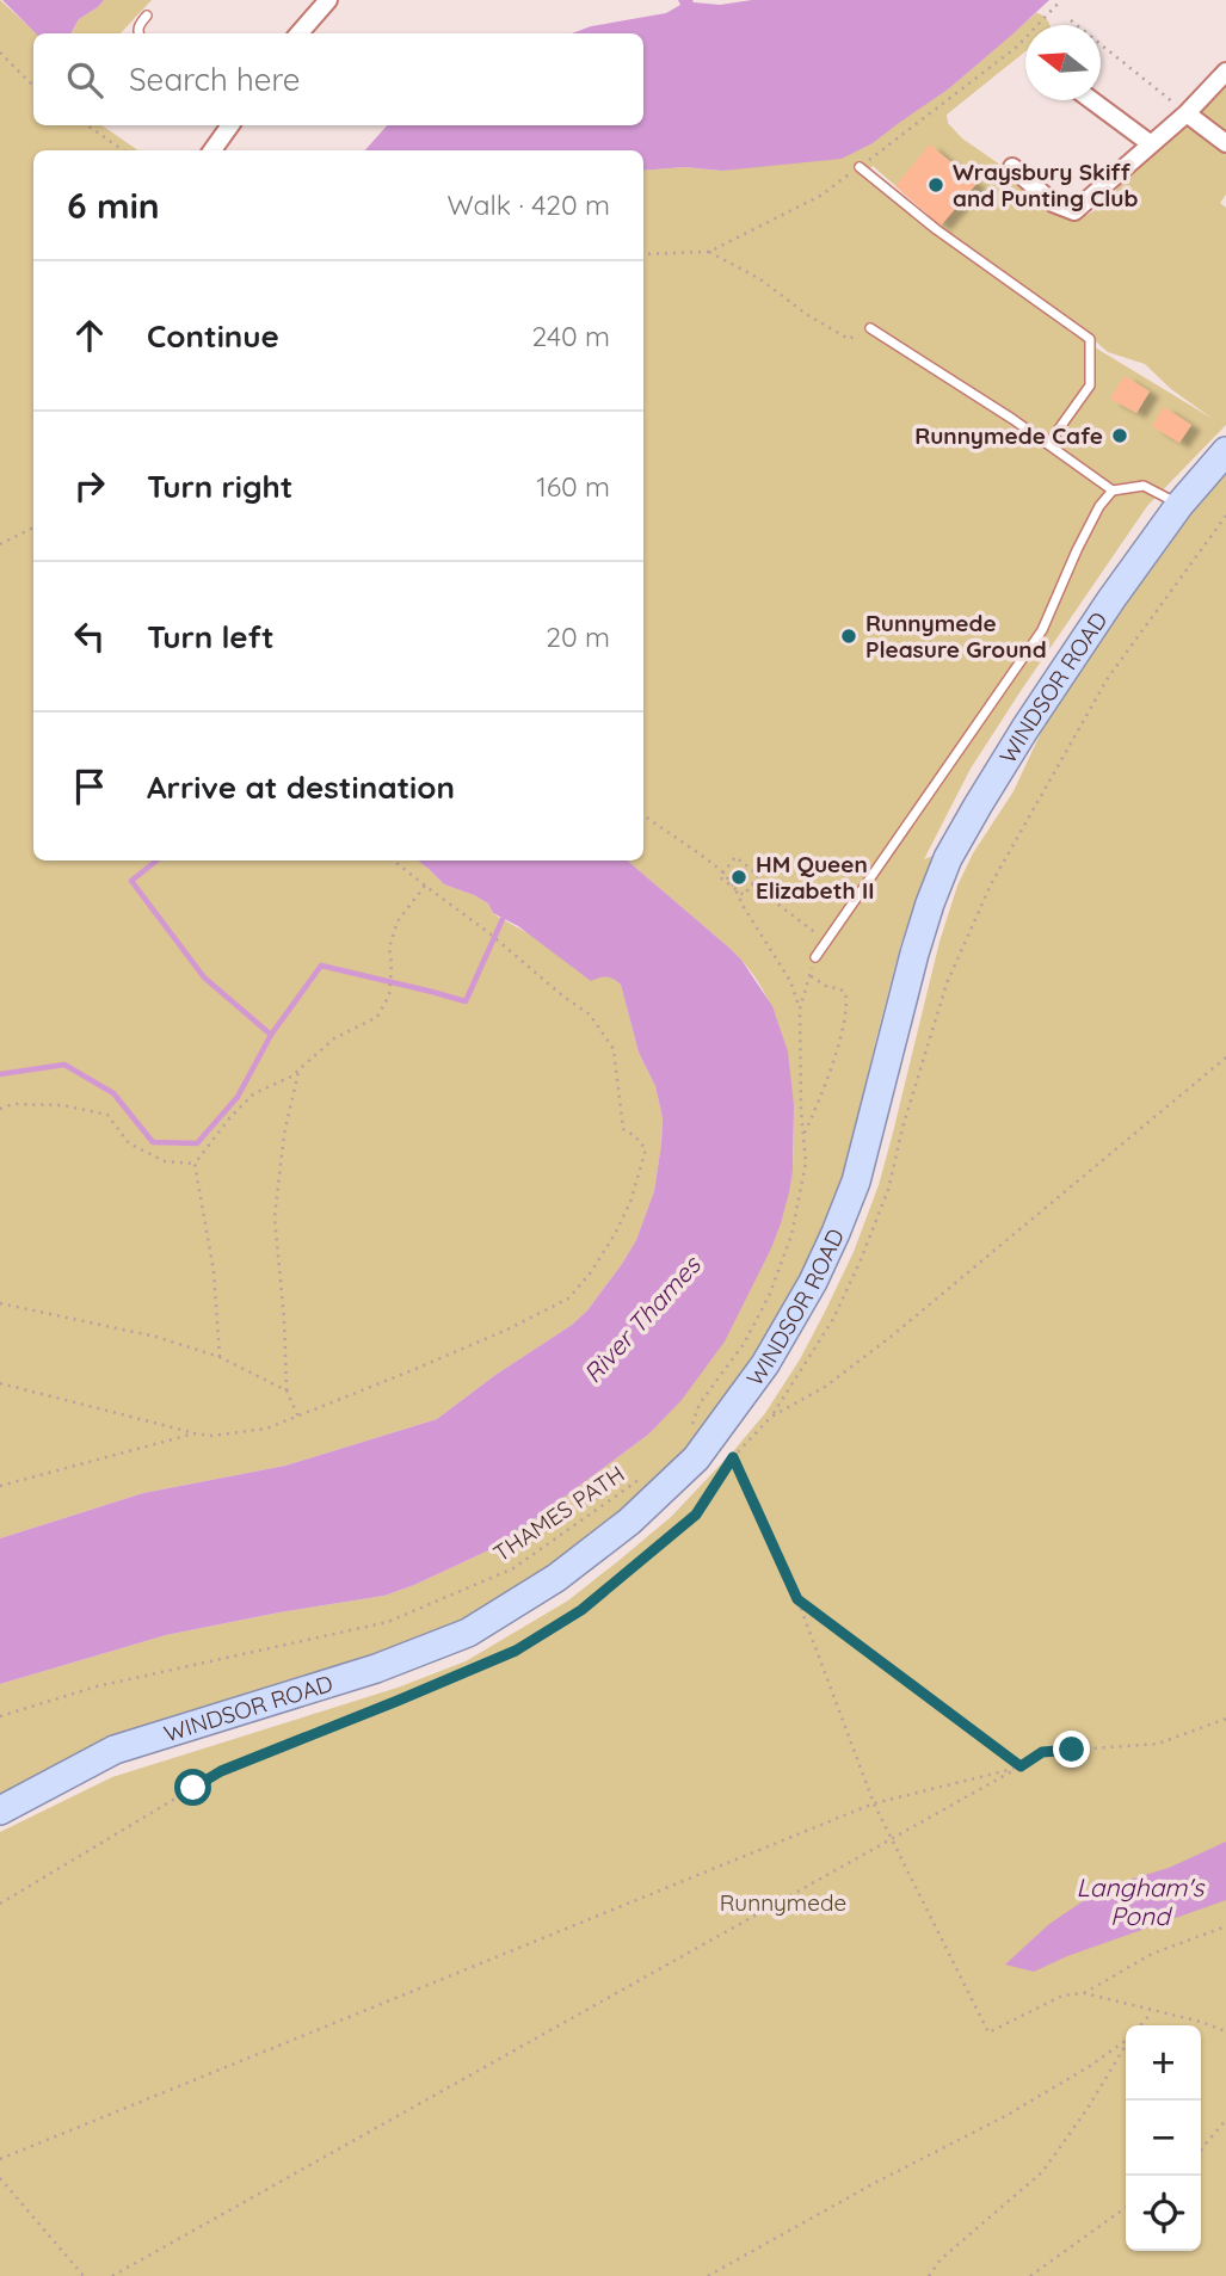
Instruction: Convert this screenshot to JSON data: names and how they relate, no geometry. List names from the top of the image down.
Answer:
{
  "streets": {
    "main road": ["WINDSOR ROAD"],
    "path": ["THAMES PATH"]
  },
  "water": ["River Thames", "Langham's Pond"],
  "parks": ["Runnymede"],
  "places": [
    "Wraysbury Skiff and Punting Club",
    "Runnymede Cafe",
    "Runnymede Pleasure Ground",
    "HM Queen Elizabeth II"
  ],
  "north": "left",
  "page": {
    "search": "Search here",
    "heading": ["6 min", "Walk · 420 m"],
    "list": [
      ["Continue", "240 m"],
      ["Turn right", "160 m"],
      ["Turn left", "20 m"],
      "Arrive at destination"
    ],
    "map_buttons": ["+", "−"]
  }
}
